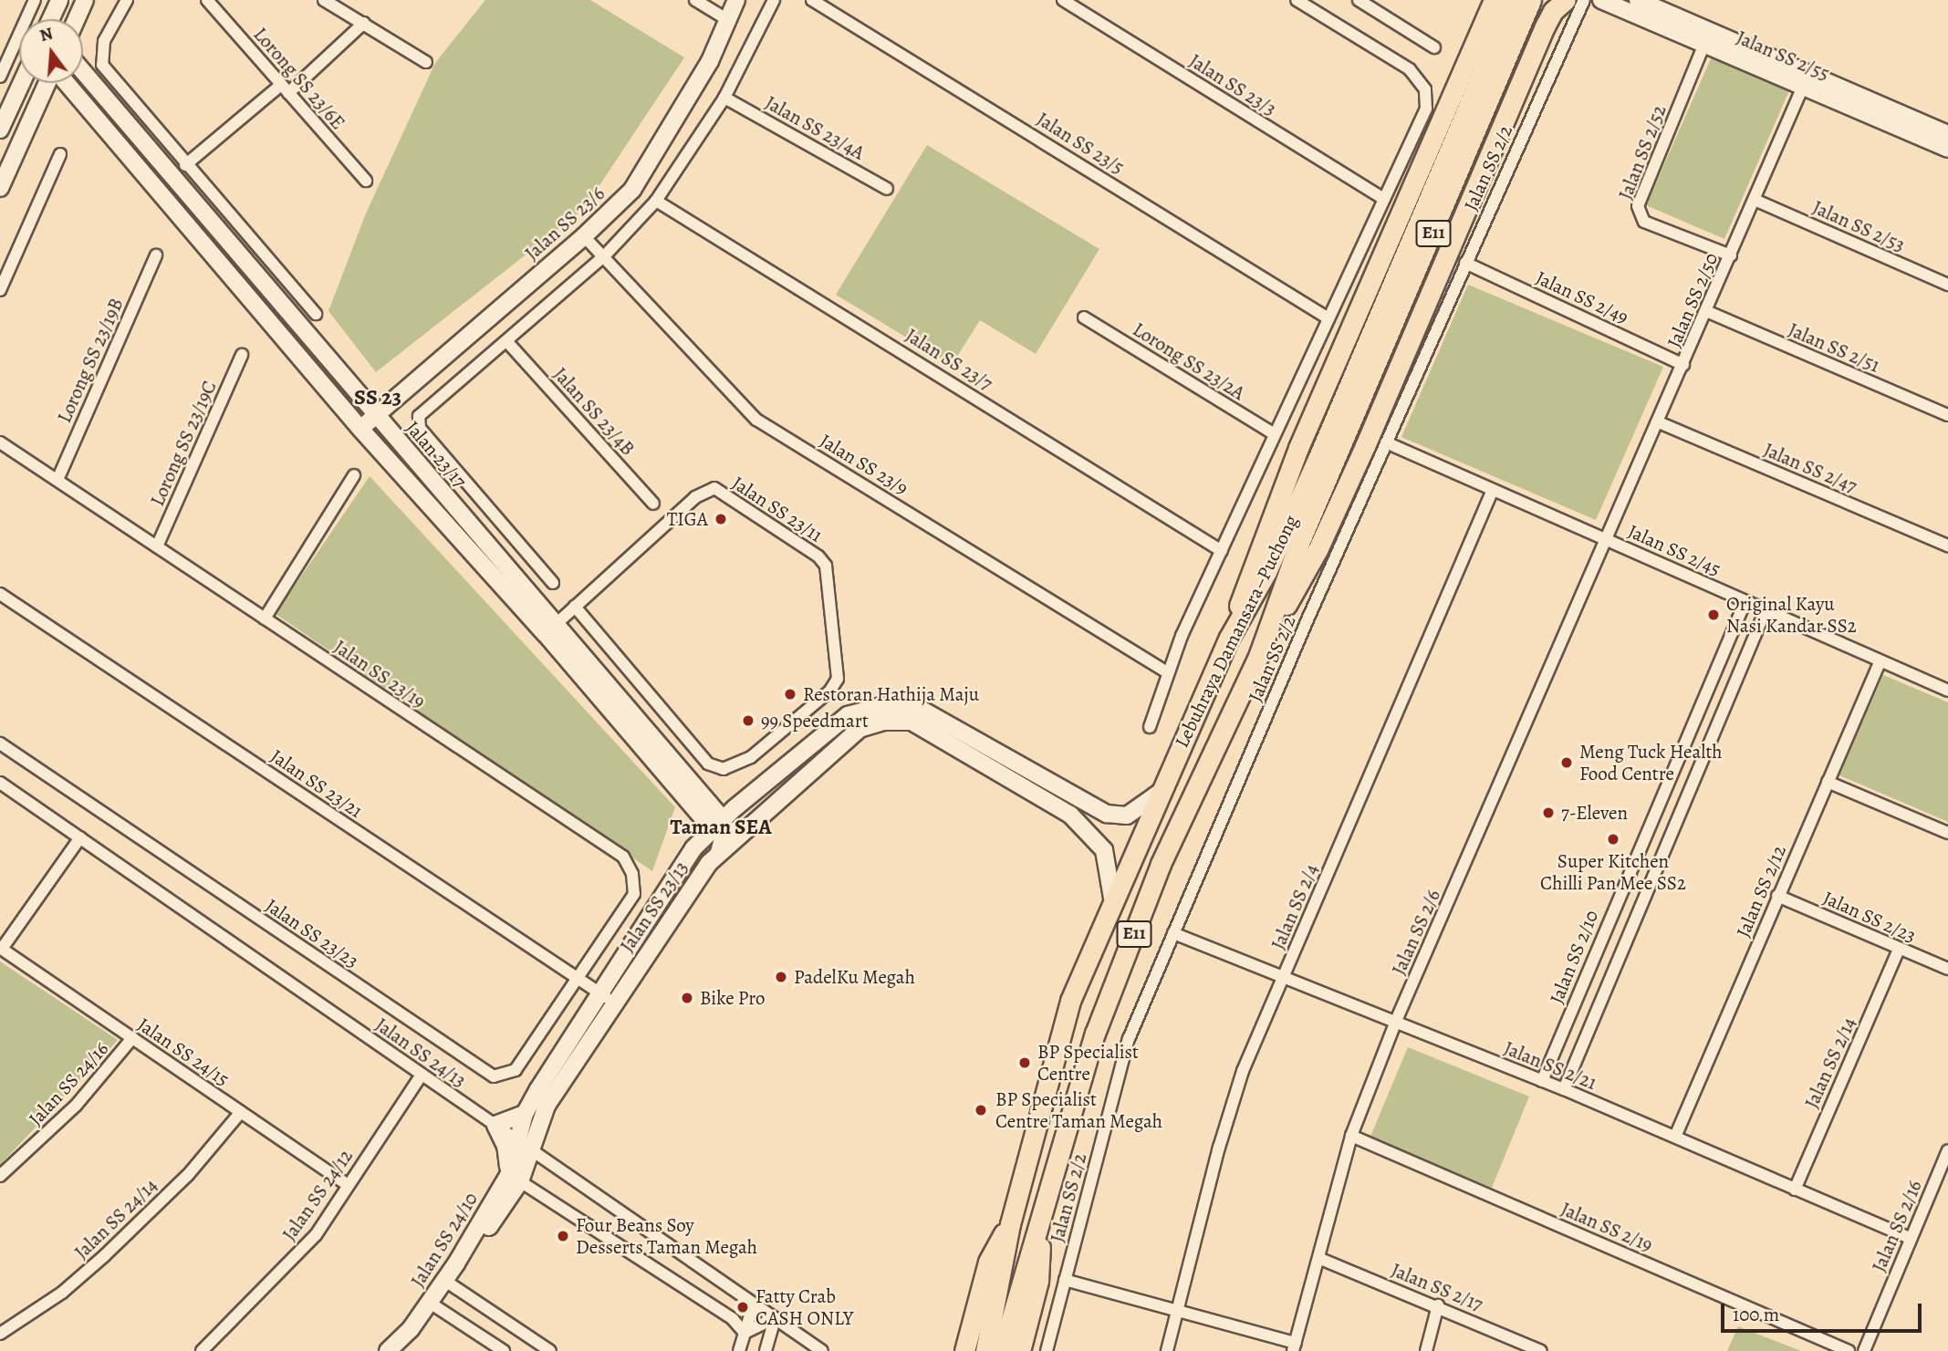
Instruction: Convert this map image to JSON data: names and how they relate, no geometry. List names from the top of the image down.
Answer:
{
  "streets": {
    "highway": ["E11", "Lebuhraya Damansara–Puchong"],
    "street": [
      "Jalan SS 2/55",
      "Lorong SS 23/6E",
      "Jalan SS 23/3",
      "Jalan SS 23/4A",
      "Jalan SS 23/5",
      "Jalan SS 2/52",
      "Jalan SS 2/2",
      "Jalan SS 23/6",
      "Jalan SS 2/53",
      "Jalan SS 2/49",
      "Jalan SS 2/50",
      "Jalan SS 2/51",
      "Jalan SS 23/7",
      "Lorong SS 23/19B",
      "Lorong SS 23/2A",
      "Jalan SS 23/4B",
      "Lorong SS 23/19C",
      "Jalan 23/17",
      "Jalan SS 23/9",
      "Jalan SS 2/47",
      "Jalan SS 23/11",
      "Jalan SS 2/45",
      "Jalan SS 23/19",
      "Jalan SS 23/21",
      "Jalan SS 2/12",
      "Jalan SS 23/13",
      "Jalan SS 2/4",
      "Jalan SS 2/23",
      "Jalan SS 2/6",
      "Jalan SS 23/23",
      "Jalan SS 2/10",
      "Jalan SS 24/15",
      "Jalan SS 24/13",
      "Jalan SS 2/14",
      "Jalan SS 2/21",
      "Jalan SS 24/16",
      "Jalan SS 24/12",
      "Jalan SS 24/14",
      "Jalan SS 2/16",
      "Jalan SS 2/19",
      "Jalan SS 24/10",
      "Jalan SS 2/17"
    ]
  },
  "crossings": [
    ["Jalan SS 2/55", "Jalan SS 2/52"],
    ["Jalan SS 2/55", "Jalan SS 2/50"],
    ["Jalan SS 2/52", "Jalan SS 2/50"],
    ["Jalan SS 2/2", "Jalan SS 2/49"],
    ["Jalan SS 2/2", "Jalan SS 2/45"],
    ["Jalan SS 2/2", "Jalan SS 2/21"],
    ["Jalan SS 23/6", "Jalan 23/17"],
    ["Jalan SS 23/6", "Jalan SS 23/9"],
    ["Jalan SS 2/53", "Jalan SS 2/50"],
    ["Jalan SS 2/49", "Jalan SS 2/50"],
    ["Jalan SS 2/50", "Jalan SS 2/51"],
    ["Jalan SS 2/50", "Jalan SS 2/47"],
    ["Jalan SS 2/50", "Jalan SS 2/45"],
    ["Jalan SS 2/50", "Jalan SS 2/6"],
    ["Lorong SS 23/19B", "Jalan SS 23/19"],
    ["Lorong SS 23/19C", "Jalan SS 23/19"],
    ["Jalan 23/17", "Jalan SS 23/11"],
    ["Jalan 23/17", "Jalan SS 23/13"],
    ["Jalan SS 2/45", "Jalan SS 2/12"],
    ["Jalan SS 2/45", "Jalan SS 2/4"],
    ["Jalan SS 2/45", "Jalan SS 2/6"],
    ["Jalan SS 2/45", "Jalan SS 2/10"],
    ["Lebuhraya Damansara–Puchong", "Jalan SS 23/13"],
    ["Jalan SS 23/19", "Jalan SS 23/21"],
    ["Jalan SS 23/19", "Jalan SS 23/23"],
    ["Jalan SS 23/21", "Jalan SS 23/13"],
    ["Jalan SS 23/21", "Jalan SS 23/23"],
    ["Jalan SS 2/12", "Jalan SS 2/23"],
    ["Jalan SS 2/12", "Jalan SS 2/21"],
    ["Jalan SS 23/13", "Jalan SS 24/13"],
    ["Jalan SS 23/13", "Jalan SS 24/10"],
    ["Jalan SS 2/4", "Jalan SS 2/21"],
    ["Jalan SS 2/23", "Jalan SS 2/14"],
    ["Jalan SS 2/6", "Jalan SS 2/21"],
    ["Jalan SS 2/6", "Jalan SS 2/19"],
    ["Jalan SS 2/6", "Jalan SS 2/17"],
    ["Jalan SS 2/10", "Jalan SS 2/21"],
    ["Jalan SS 24/15", "Jalan SS 24/16"],
    ["Jalan SS 24/15", "Jalan SS 24/12"],
    ["Jalan SS 24/15", "Jalan SS 24/14"],
    ["Jalan SS 24/13", "Jalan SS 24/12"],
    ["Jalan SS 24/13", "Jalan SS 24/10"],
    ["Jalan SS 2/14", "Jalan SS 2/21"],
    ["Jalan SS 2/21", "Jalan SS 2/16"]
  ],
  "districts": ["SS 23", "Taman SEA"],
  "places": [
    "TIGA",
    "Original Kayu Nasi Kandar SS2",
    "Restoran Hathija Maju",
    "99 Speedmart",
    "Meng Tuck Health Food Centre",
    "7-Eleven",
    "Super Kitchen Chilli Pan Mee SS2",
    "PadelKu Megah",
    "Bike Pro",
    "BP Specialist Centre",
    "BP Specialist Centre Taman Megah",
    "Four Beans Soy Desserts Taman Megah",
    "Fatty Crab CASH ONLY"
  ],
  "scale_bar": "100 m",
  "north": "top"
}
